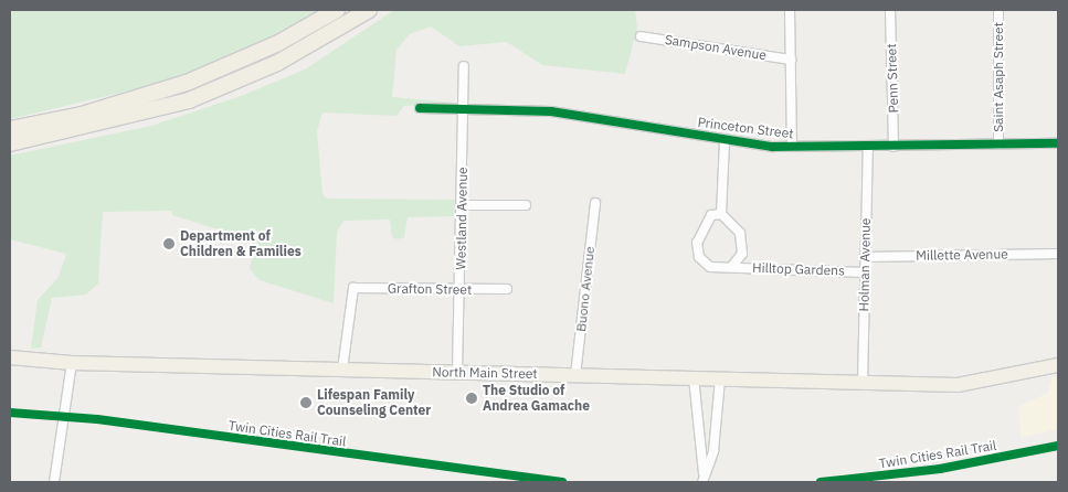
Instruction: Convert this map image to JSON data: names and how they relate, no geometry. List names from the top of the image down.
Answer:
{
  "streets": {
    "highway": ["North Main Street"],
    "street": [
      "Sampson Avenue",
      "Saint Asaph Street",
      "Penn Street",
      "Princeton Street",
      "Westland Avenue",
      "Millette Avenue",
      "Holman Avenue",
      "Hilltop Gardens",
      "Grafton Street",
      "Buono Avenue"
    ],
    "cycle path": ["Twin Cities Rail Trail"]
  },
  "crossings": [
    ["Saint Asaph Street", "Princeton Street"],
    ["Penn Street", "Princeton Street"],
    ["Princeton Street", "Westland Avenue"],
    ["Princeton Street", "Holman Avenue"],
    ["Westland Avenue", "Grafton Street"],
    ["Westland Avenue", "North Main Street"],
    ["Millette Avenue", "Holman Avenue"],
    ["Holman Avenue", "Hilltop Gardens"],
    ["Holman Avenue", "North Main Street"],
    ["Grafton Street", "North Main Street"],
    ["Buono Avenue", "North Main Street"]
  ],
  "places": ["Department of Children & Families", "The Studio of Andrea Gamache", "Lifespan Family Counseling Center"]
}
